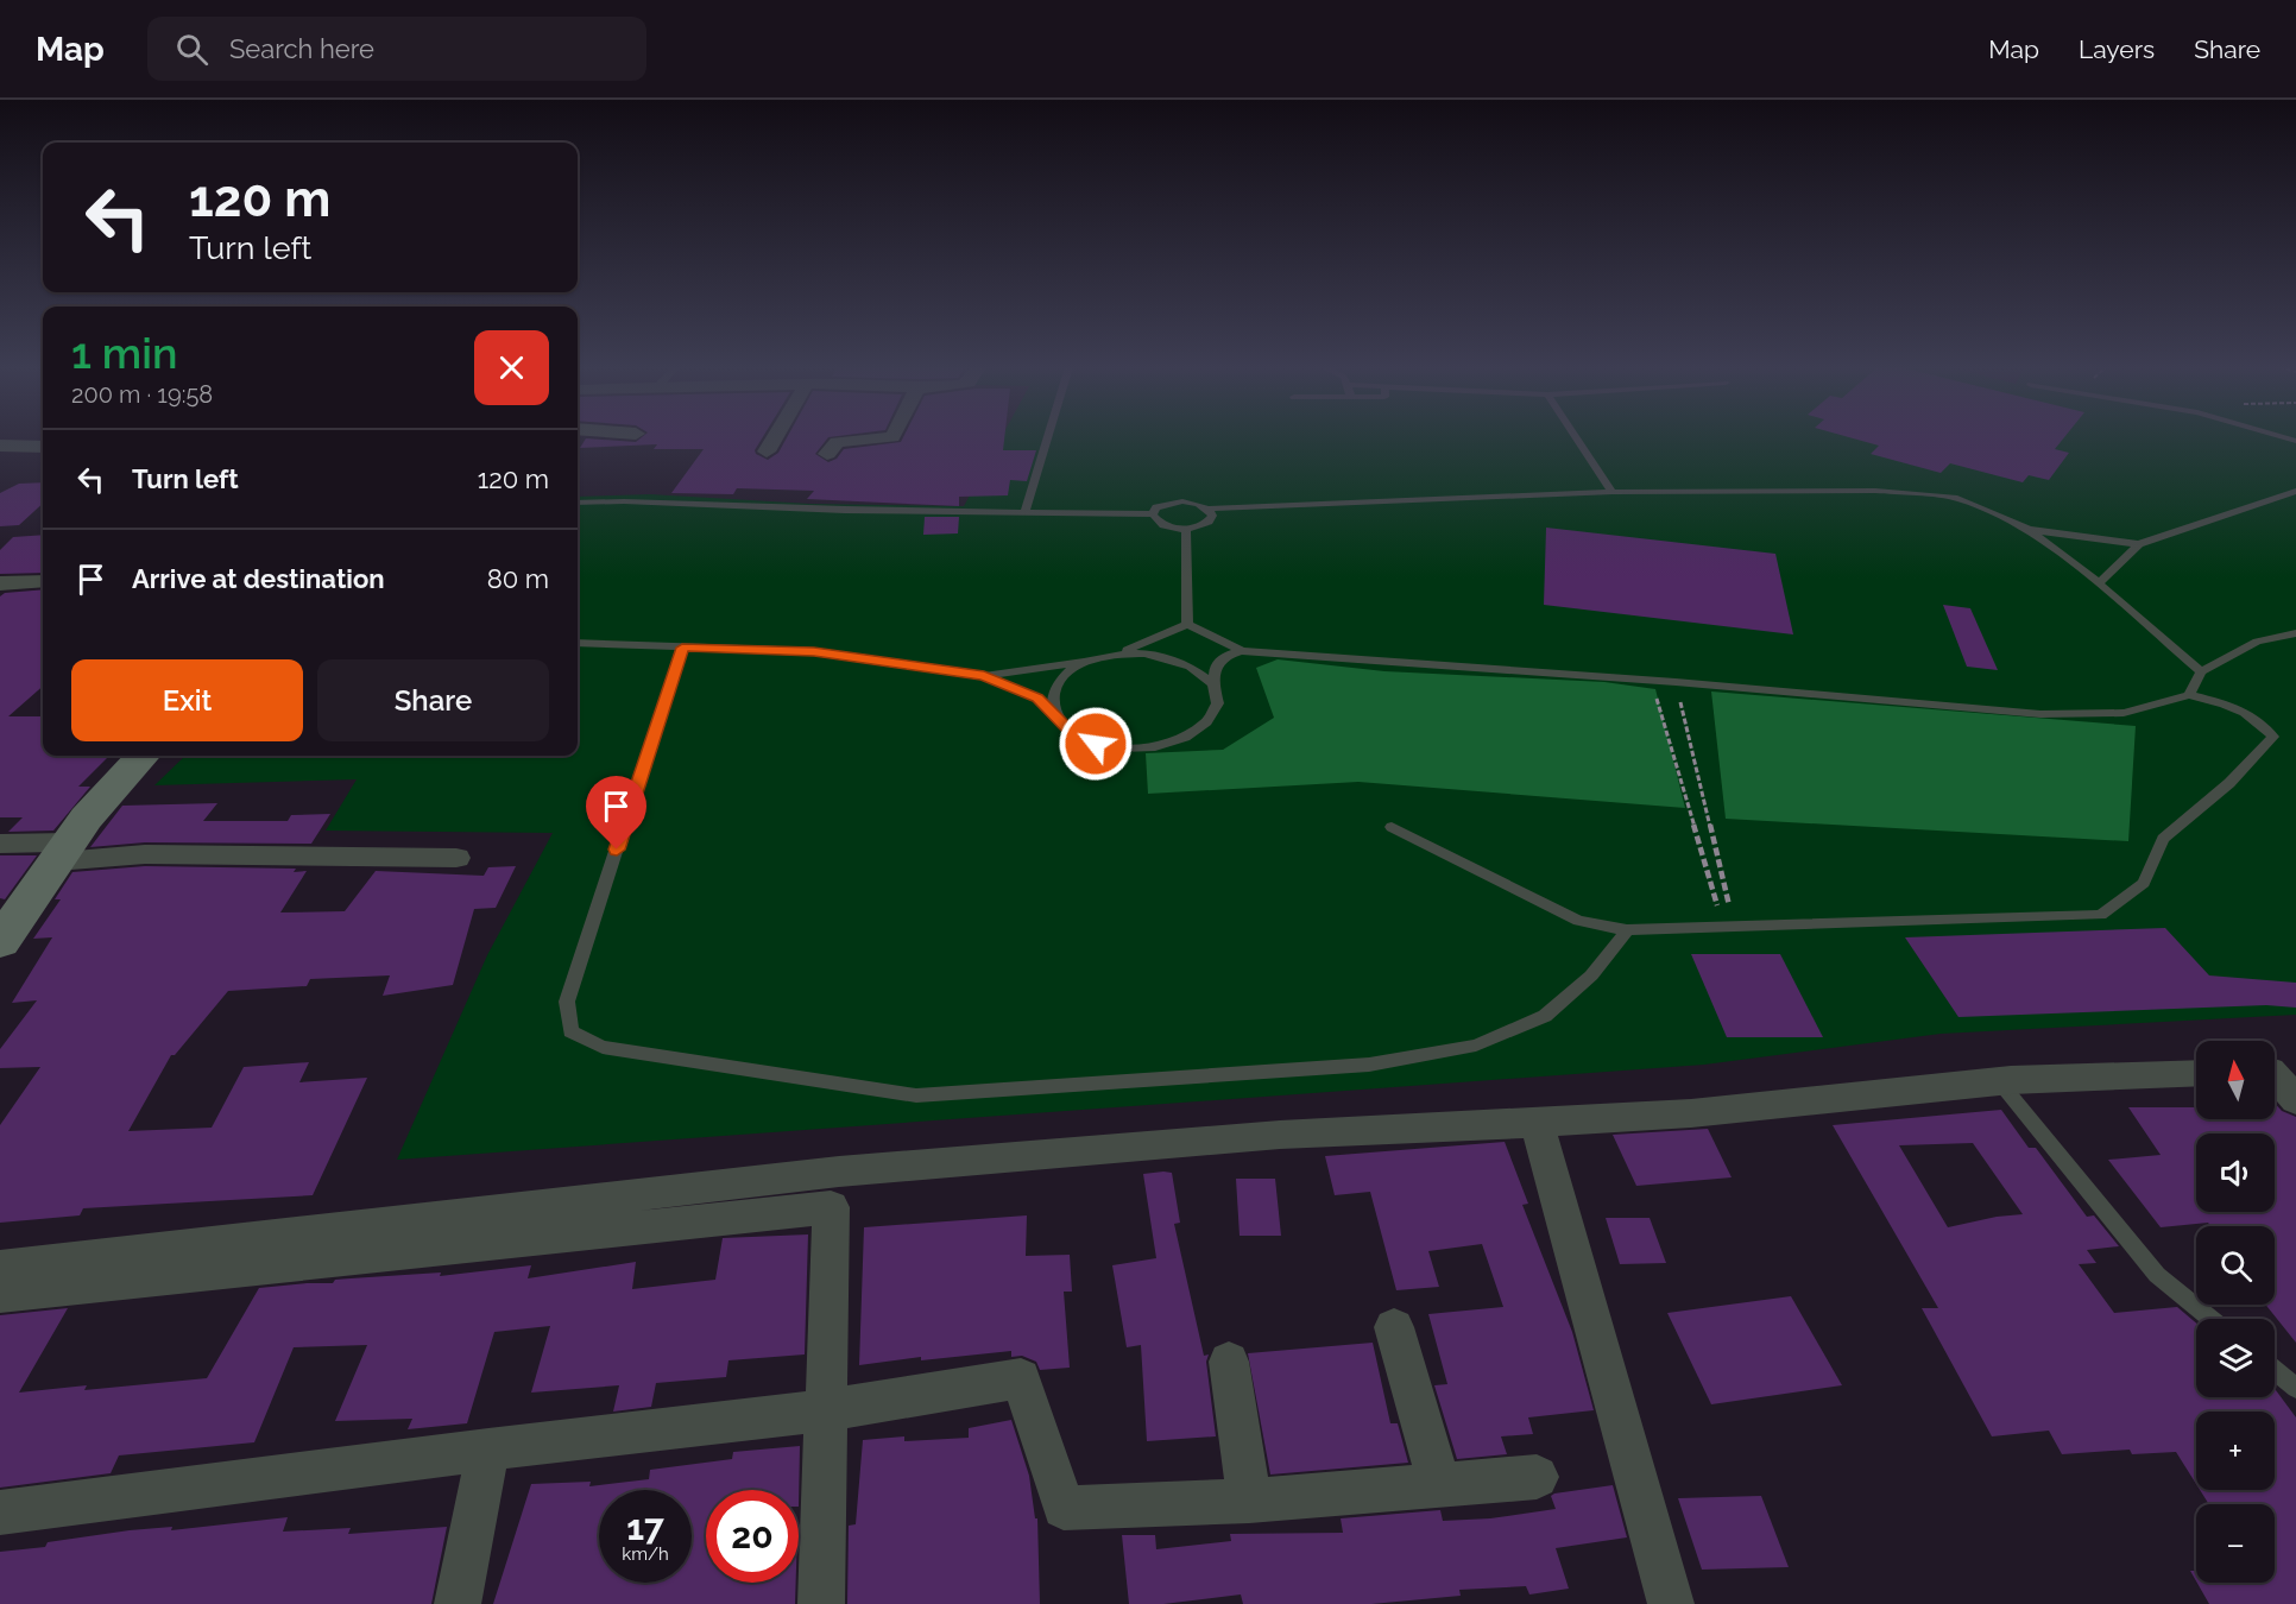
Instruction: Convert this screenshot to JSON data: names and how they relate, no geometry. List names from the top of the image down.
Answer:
{
  "north": "top",
  "page": {
    "header": "Map",
    "search": "Search here",
    "nav": ["Map", "Layers", "Share"],
    "turn": ["120 m", "Turn left"],
    "heading": ["1 min", "200 m · 19:58"],
    "list": [
      {
        "name": "Turn left",
        "value": "120 m"
      },
      {
        "name": "Arrive at destination",
        "value": "80 m"
      }
    ],
    "buttons": ["Exit", "Share"],
    "map_buttons": ["+", "−"],
    "speed": "17 km/h",
    "limit": "20"
  }
}
